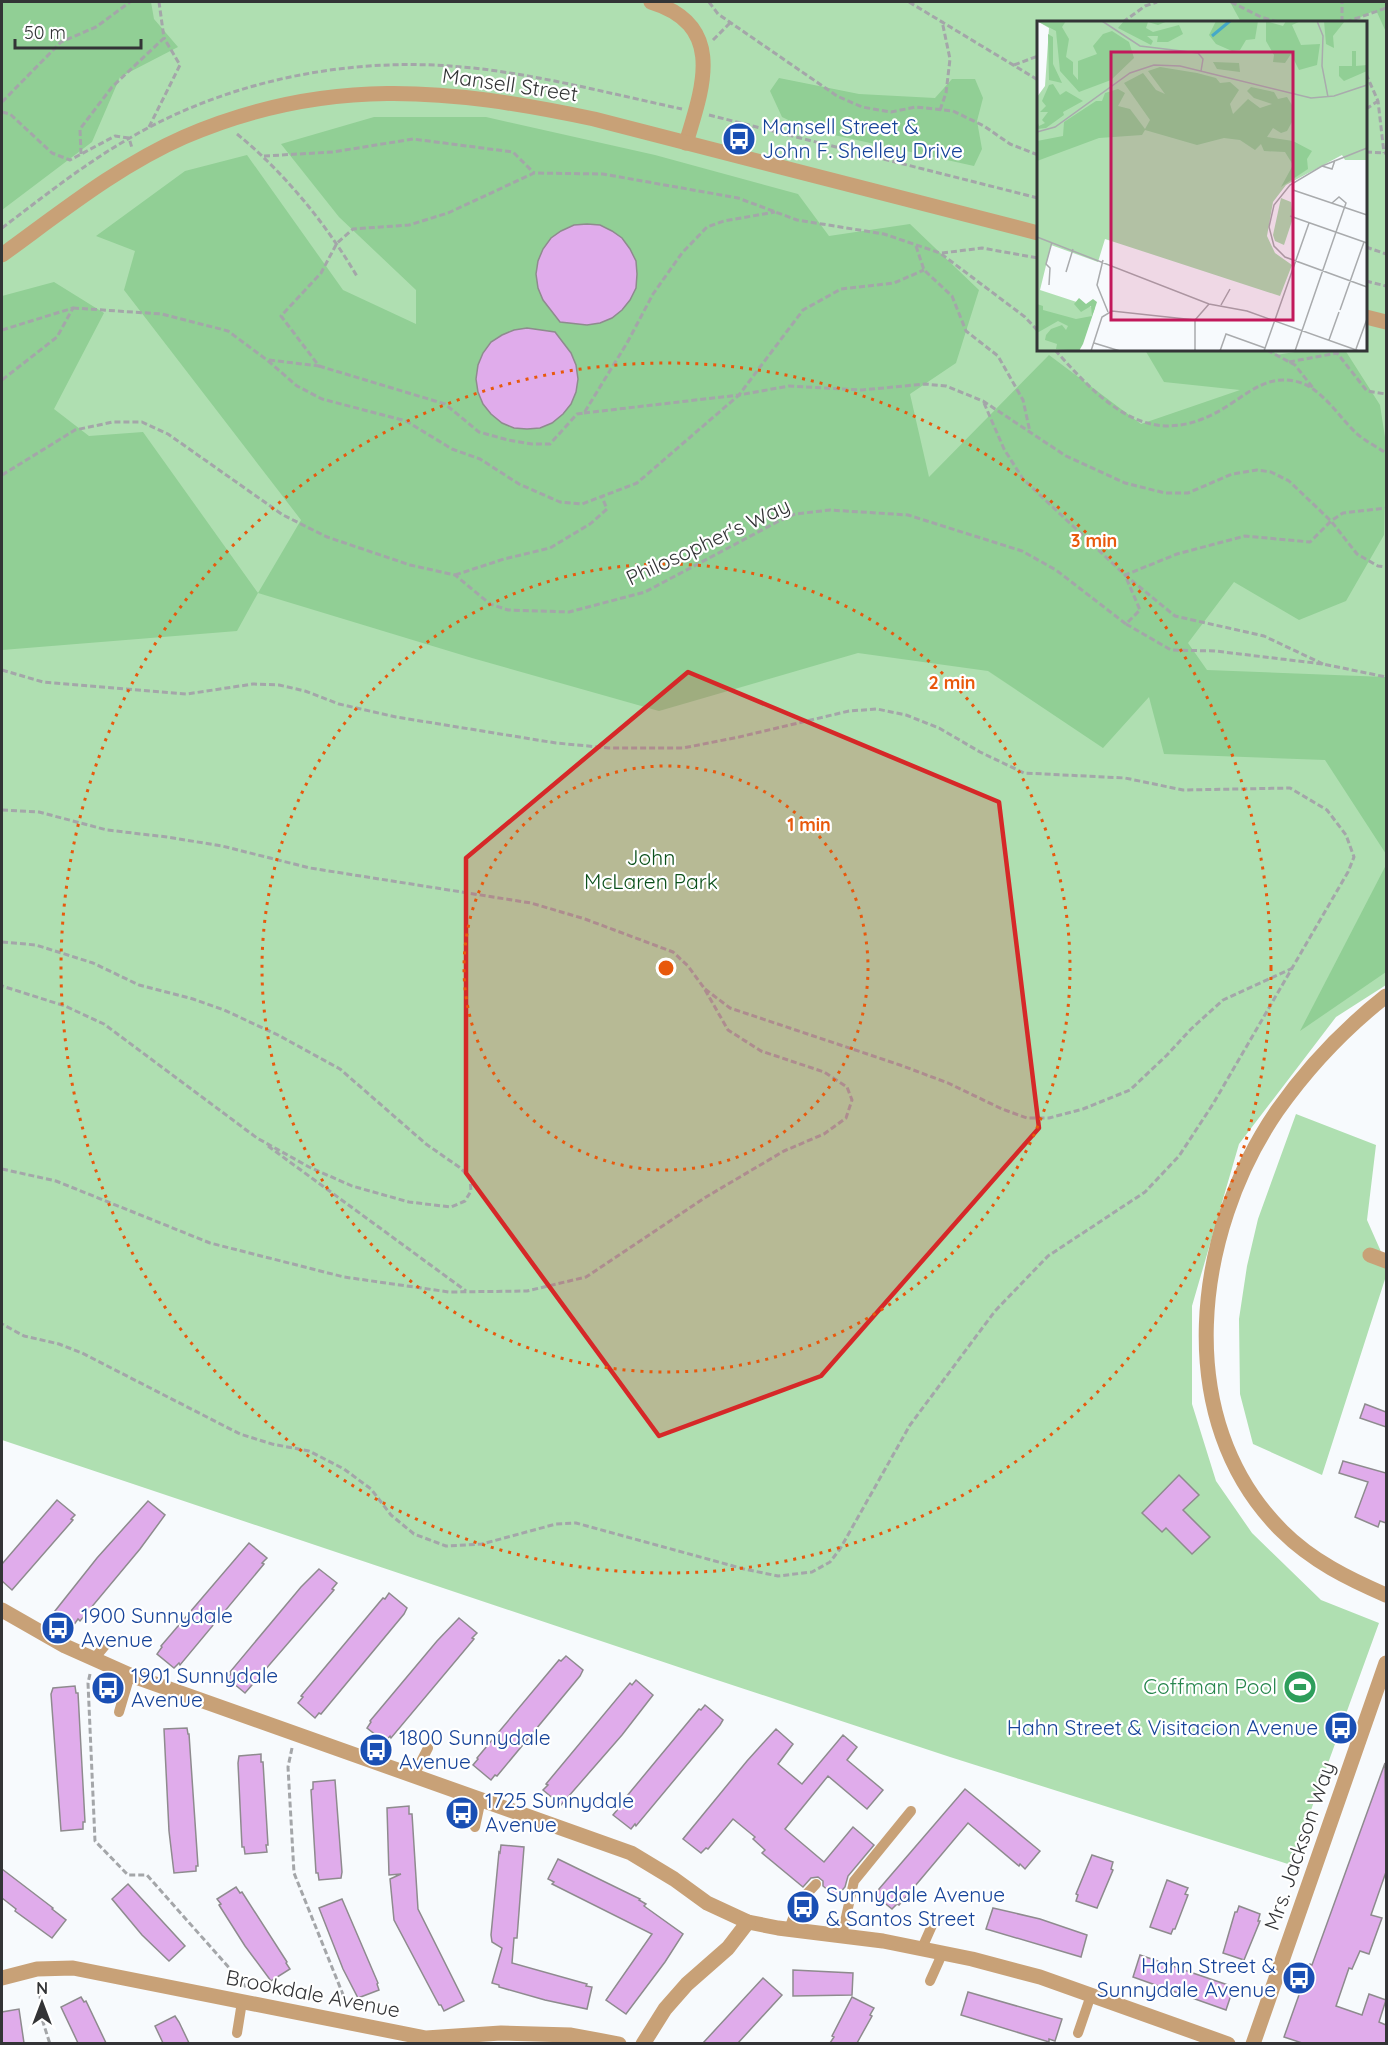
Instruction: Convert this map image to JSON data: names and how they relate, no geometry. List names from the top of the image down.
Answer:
{
  "streets": {
    "street": ["Mansell Street", "Mrs. Jackson Way", "Brookdale Avenue"],
    "path": ["Philosopher's Way"]
  },
  "parks": ["John McLaren Park"],
  "places": {
    "bus stop": [
      "Mansell Street & John F. Shelley Drive",
      "1900 Sunnydale Avenue",
      "1901 Sunnydale Avenue",
      "Hahn Street & Visitacion Avenue",
      "1800 Sunnydale Avenue",
      "1725 Sunnydale Avenue",
      "Sunnydale Avenue & Santos Street",
      "Hahn Street & Sunnydale Avenue"
    ],
    "sports": ["Coffman Pool"]
  },
  "scale_bar": "50 m",
  "north": "top",
  "rings": ["3 min", "2 min", "1 min"]
}
